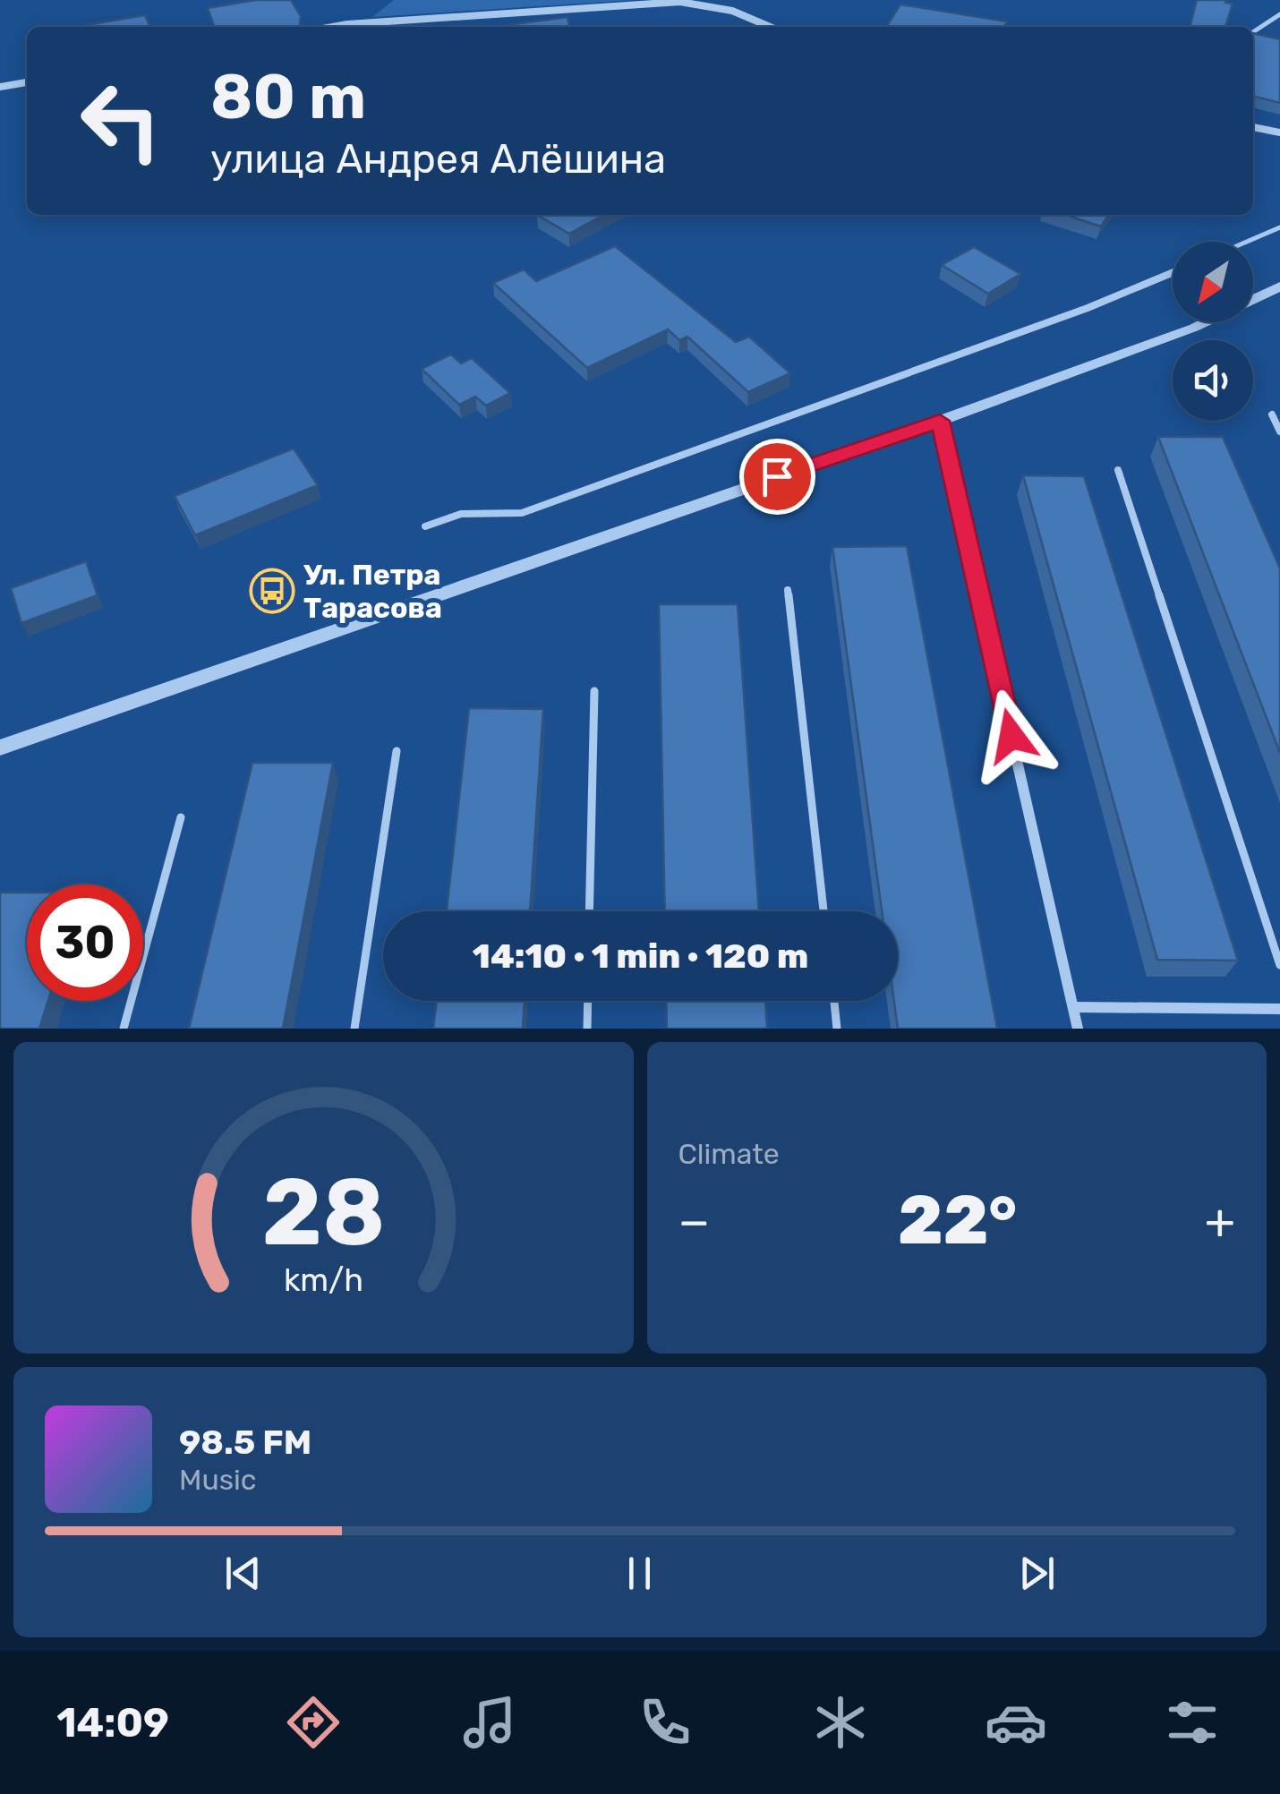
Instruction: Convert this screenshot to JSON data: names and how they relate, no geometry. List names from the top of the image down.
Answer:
{
  "places": {
    "bus stop": ["Ул. Петра Тарасова"]
  },
  "north": "bottom left",
  "page": {
    "turn": ["80 m", "улица Андрея Алёшина"],
    "limit": "30",
    "trip": "14:10 · 1 min · 120 m",
    "tile": "Climate",
    "heat": ["−", "22°", "+"],
    "song": ["98.5 FM", "Music"],
    "tabs": "14:09",
    "gauge": ["28", "km/h"]
  }
}
